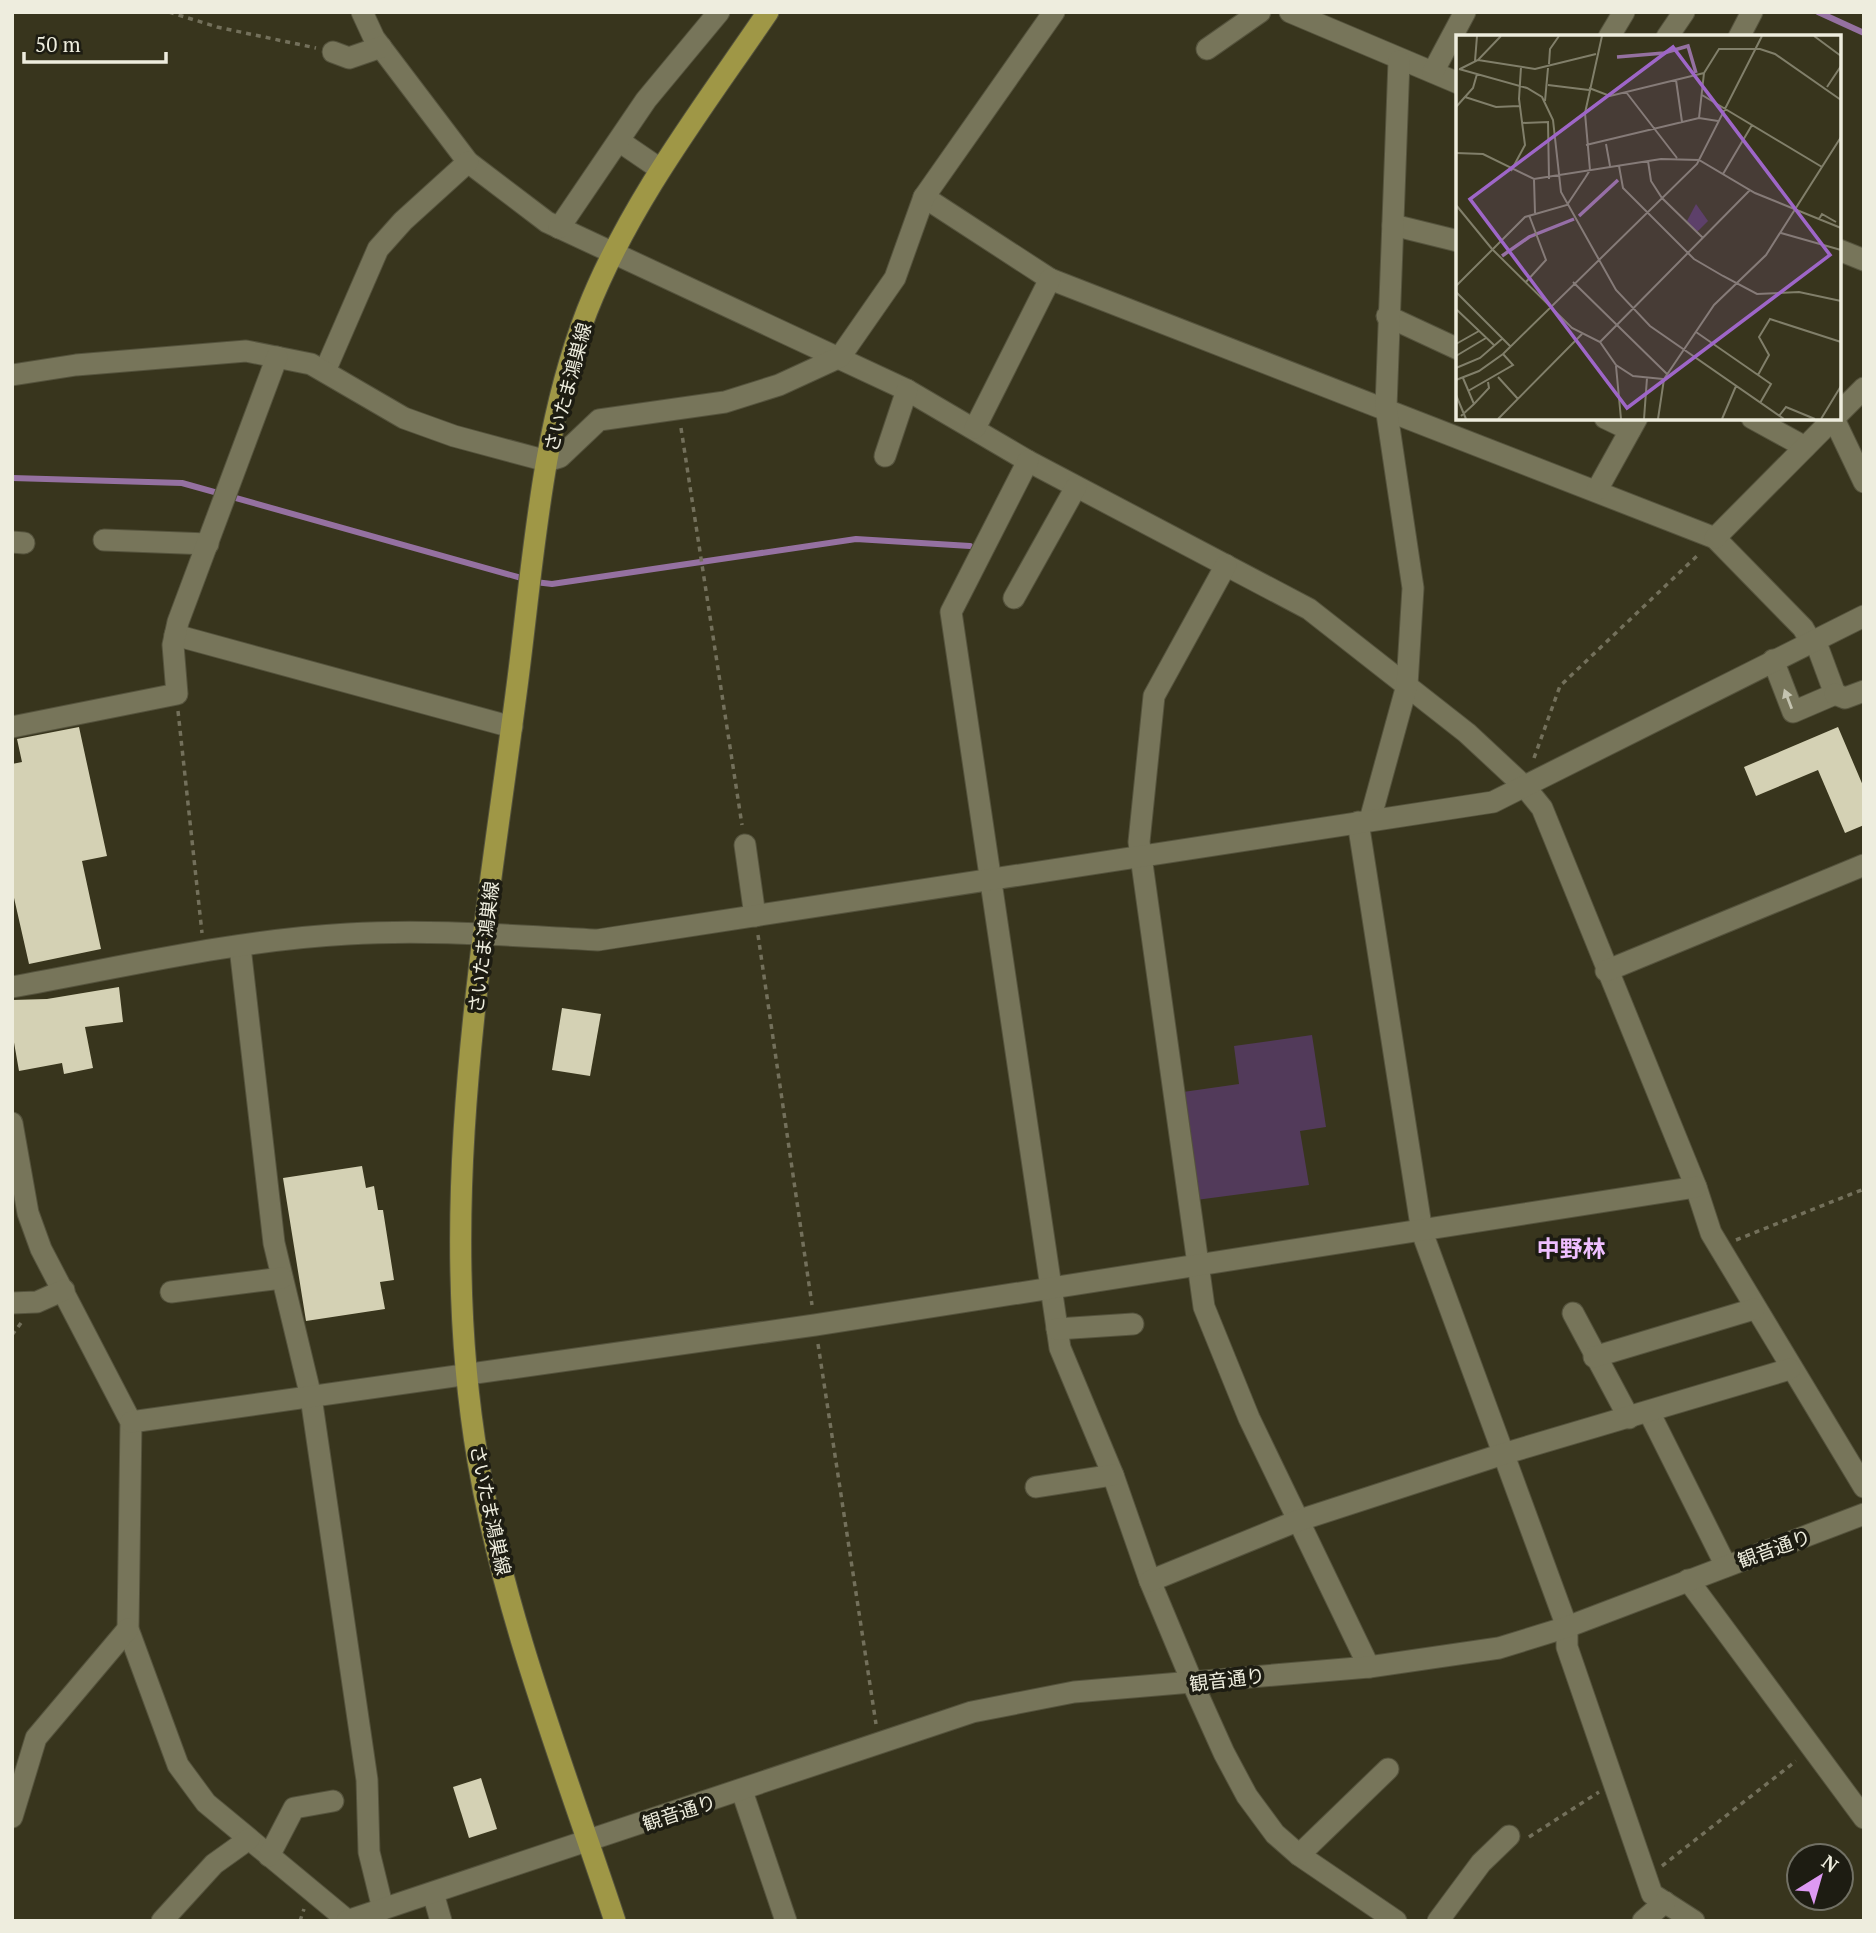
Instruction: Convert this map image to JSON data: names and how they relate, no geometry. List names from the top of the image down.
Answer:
{
  "streets": {
    "main road": ["さいたま鴻巣線"],
    "street": ["観音通り"]
  },
  "crossings": [
    ["さいたま鴻巣線", "観音通り"]
  ],
  "districts": ["中野林"],
  "scale_bar": "50 m",
  "north": "top right"
}
